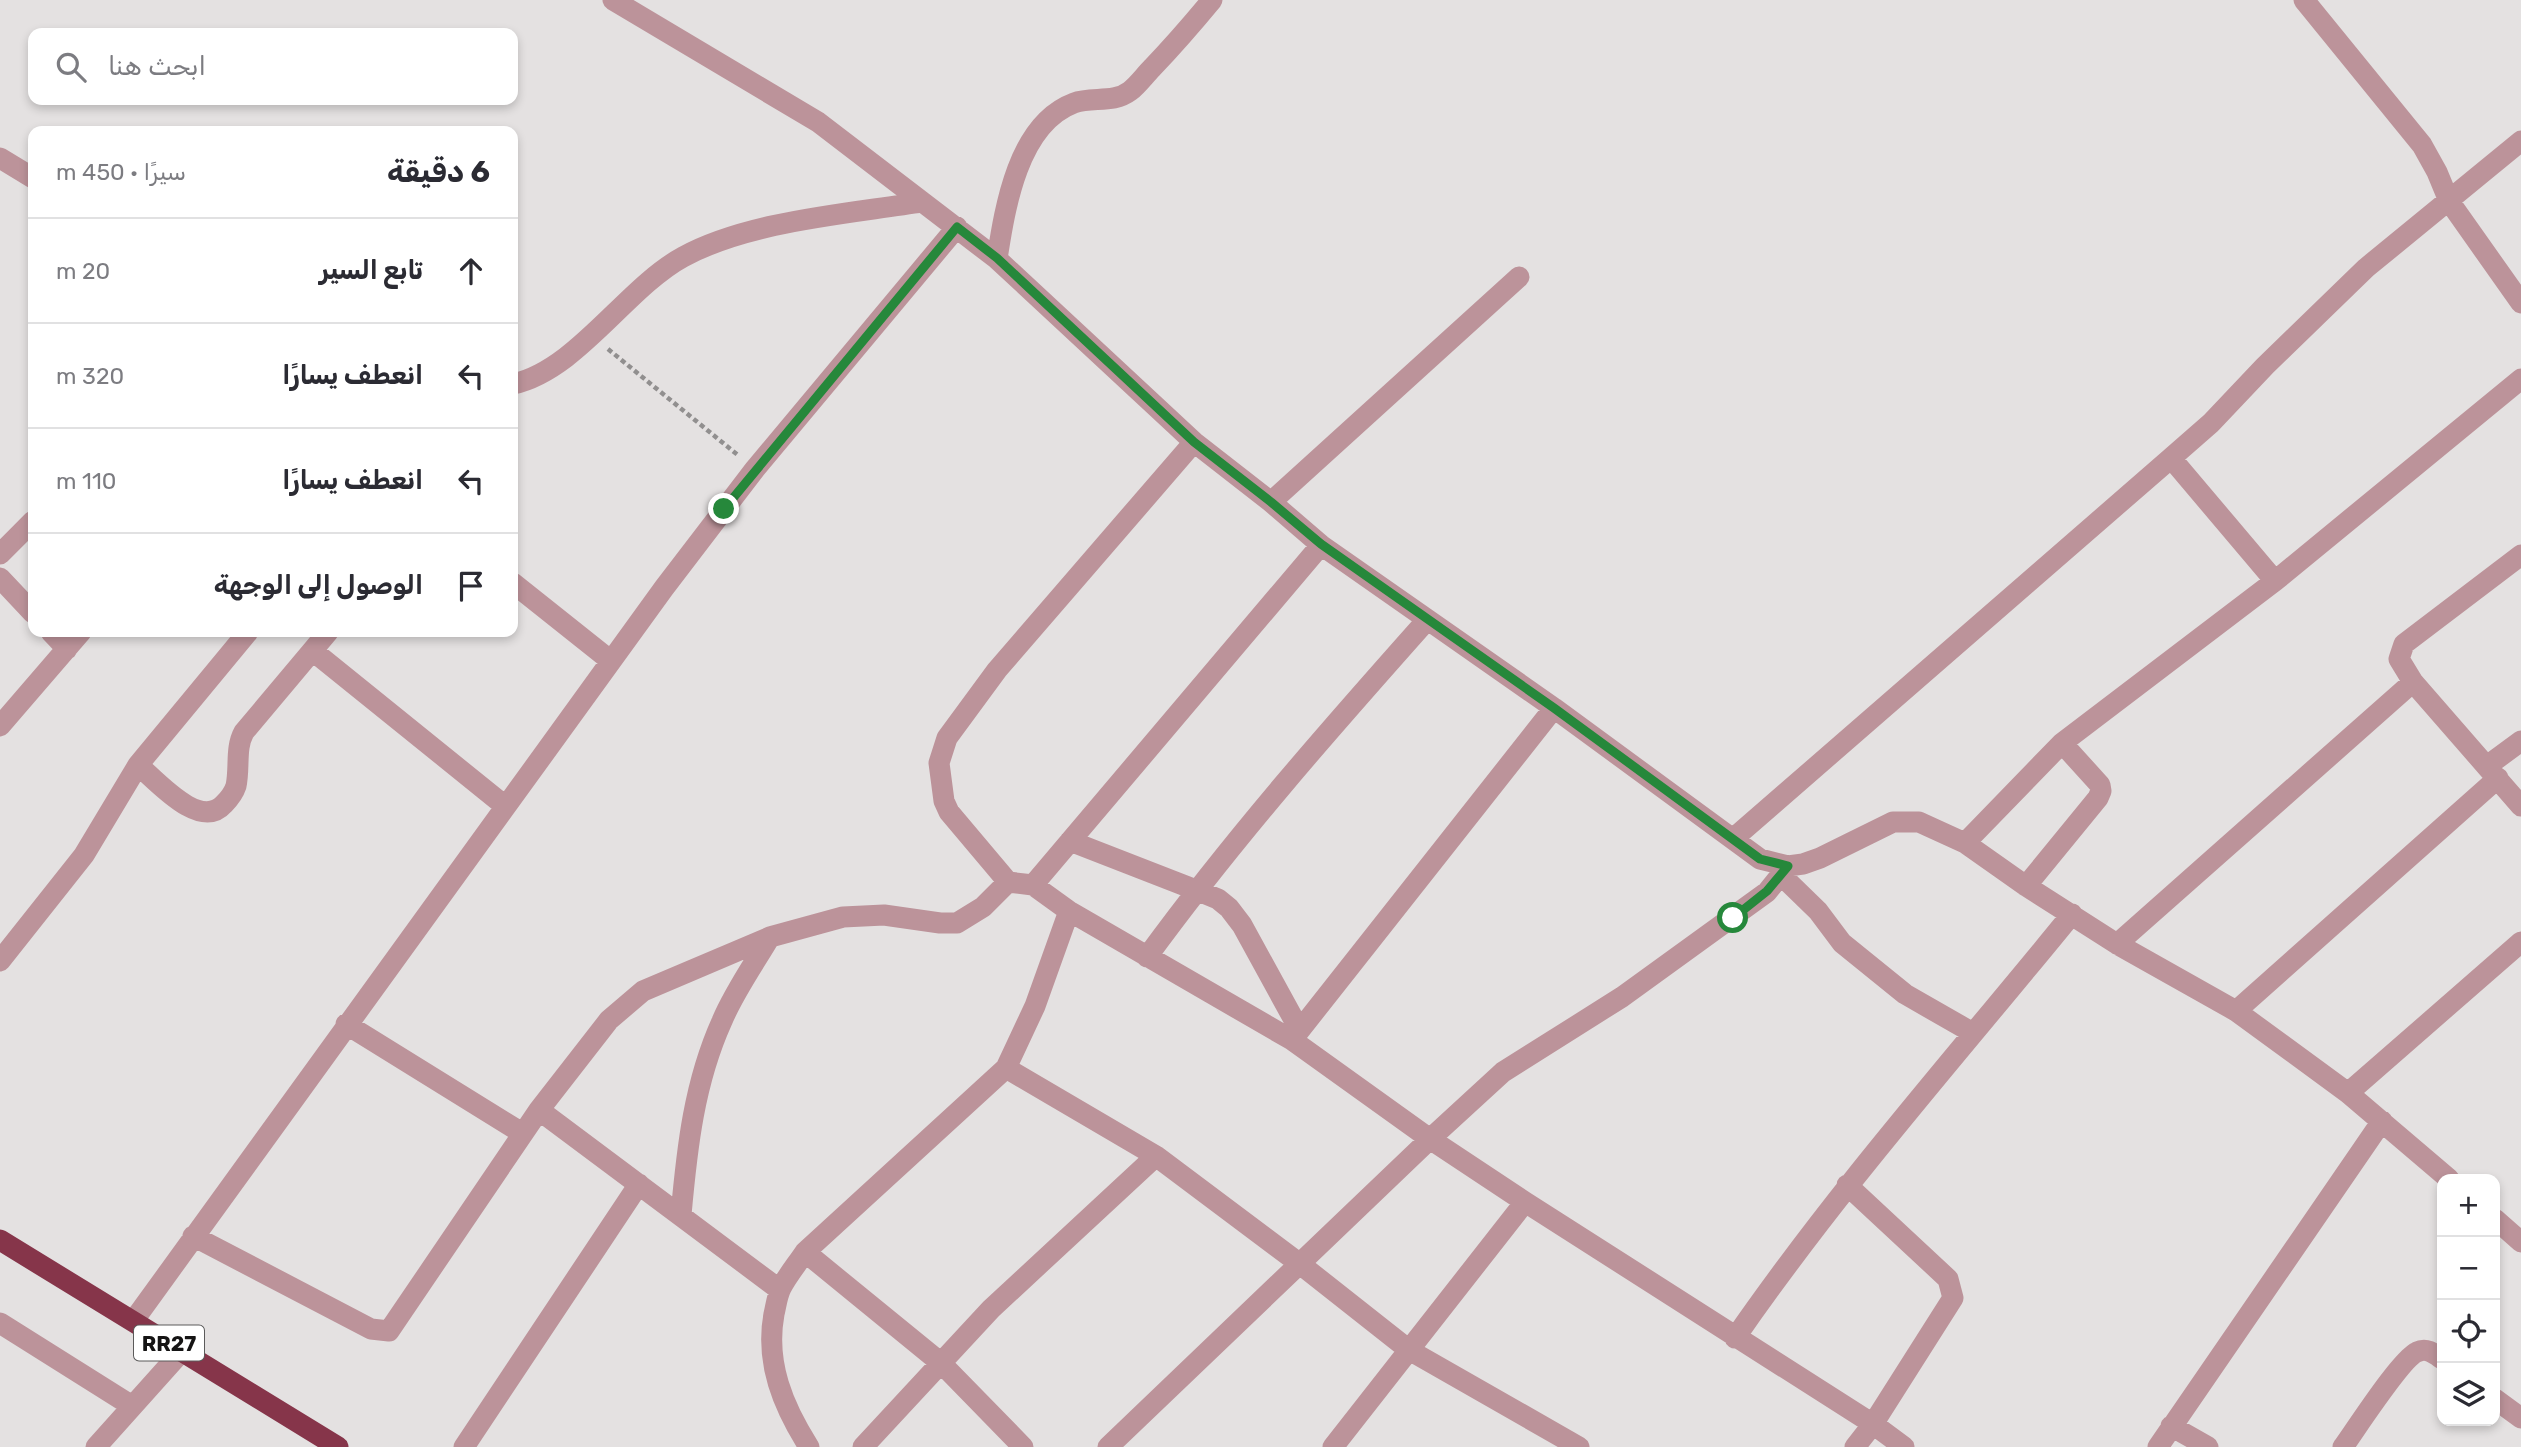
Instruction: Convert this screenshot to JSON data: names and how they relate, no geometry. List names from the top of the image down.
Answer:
{
  "streets": {
    "highway": ["RR27"]
  },
  "page": {
    "search": "ابحث هنا",
    "heading": ["6 دقيقة", "سيرًا · 450 m"],
    "list": [
      ["تابع السير", "20 m"],
      ["انعطف يسارًا", "320 m"],
      ["انعطف يسارًا", "110 m"],
      "الوصول إلى الوجهة"
    ],
    "map_buttons": ["+", "−"]
  }
}
